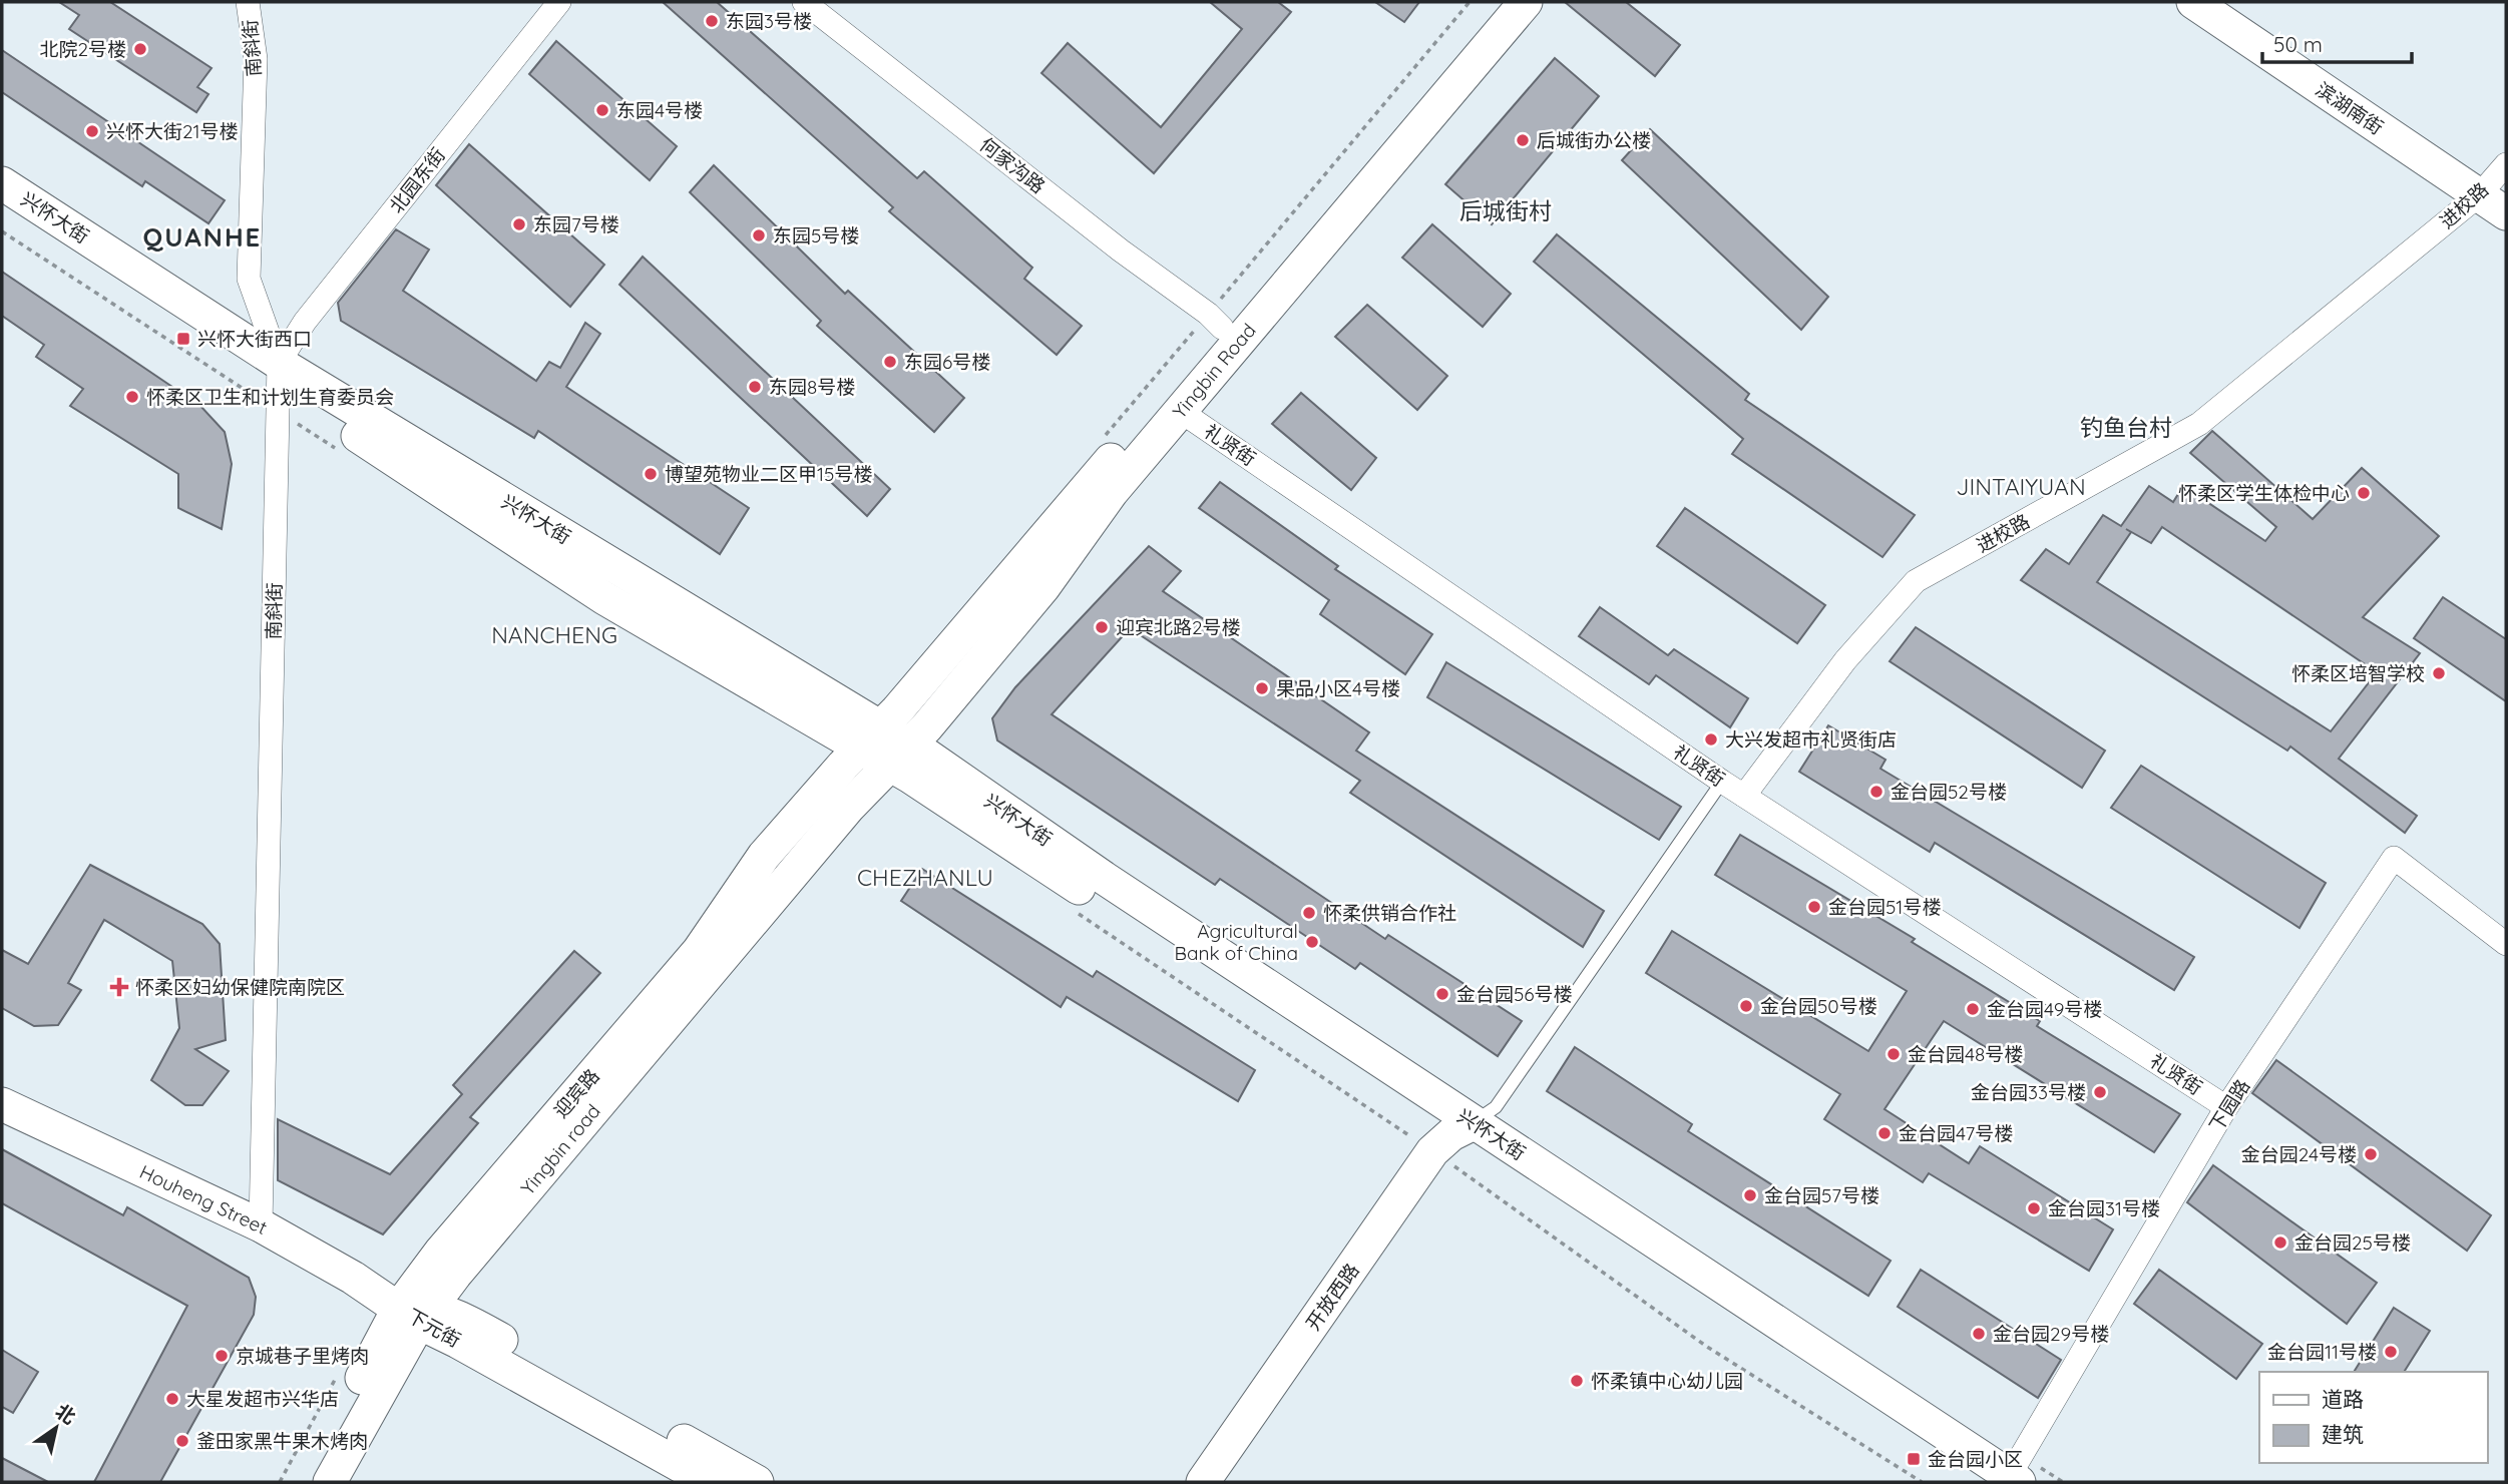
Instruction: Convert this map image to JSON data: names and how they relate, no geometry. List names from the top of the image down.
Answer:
{
  "streets": {
    "main road": [
      "滨湖南街",
      "兴怀大街",
      "Yingbin Road",
      "迎宾路",
      "Houheng Street",
      "开放西路",
      "下元街"
    ],
    "street": [
      "南斜街",
      "何家沟路",
      "北园东街",
      "进校路",
      "礼贤街",
      "下园路"
    ]
  },
  "crossings": [
    ["南斜街", "北园东街"],
    ["南斜街", "兴怀大街"],
    ["南斜街", "Houheng Street"],
    ["滨湖南街", "进校路"],
    ["何家沟路", "Yingbin Road"],
    ["北园东街", "兴怀大街"],
    ["进校路", "礼贤街"],
    ["兴怀大街", "Yingbin Road"],
    ["兴怀大街", "迎宾路"],
    ["兴怀大街", "下园路"],
    ["兴怀大街", "开放西路"],
    ["Yingbin Road", "礼贤街"],
    ["Yingbin Road", "迎宾路"],
    ["礼贤街", "下园路"],
    ["迎宾路", "Houheng Street"],
    ["迎宾路", "下元街"],
    ["Houheng Street", "下元街"]
  ],
  "districts": [
    "后城街村",
    "QUANHE",
    "钓鱼台村",
    "JINTAIYUAN",
    "NANCHENG",
    "CHEZHANLU"
  ],
  "places": {
    "other": [
      "东园3号楼",
      "北院2号楼",
      "东园4号楼",
      "兴怀大街21号楼",
      "后城街办公楼",
      "东园7号楼",
      "东园5号楼",
      "东园6号楼",
      "东园8号楼",
      "怀柔区卫生和计划生育委员会",
      "博望苑物业二区甲15号楼",
      "怀柔区学生体检中心",
      "迎宾北路2号楼",
      "怀柔区培智学校",
      "果品小区4号楼",
      "大兴发超市礼贤街店",
      "金台园52号楼",
      "金台园51号楼",
      "怀柔供销合作社",
      "Agricultural Bank of China",
      "金台园56号楼",
      "金台园50号楼",
      "金台园49号楼",
      "金台园48号楼",
      "金台园33号楼",
      "金台园47号楼",
      "金台园24号楼",
      "金台园57号楼",
      "金台园31号楼",
      "金台园25号楼",
      "金台园29号楼",
      "金台园11号楼",
      "京城巷子里烤肉",
      "怀柔镇中心幼儿园",
      "大星发超市兴华店",
      "釜田家黑牛果木烤肉"
    ],
    "transit": ["兴怀大街西口", "金台园小区"],
    "health": ["怀柔区妇幼保健院南院区"]
  },
  "legend": ["道路", "建筑"],
  "scale_bar": "50 m",
  "north": "top right"
}
